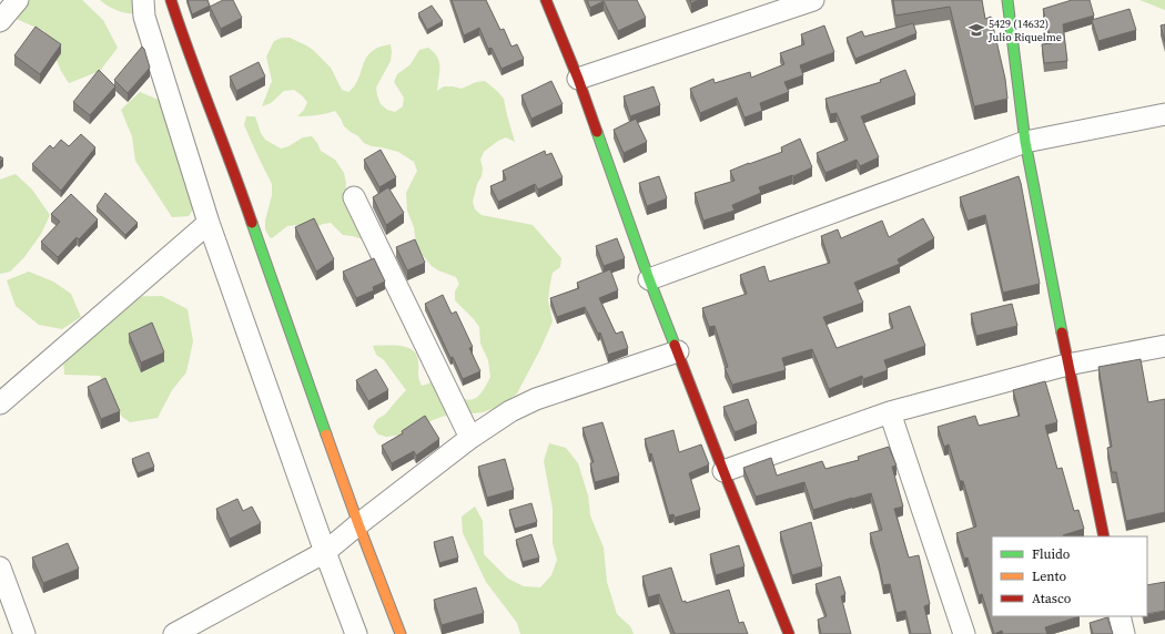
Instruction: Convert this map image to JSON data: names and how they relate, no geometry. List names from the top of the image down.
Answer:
{
  "places": {
    "school or university": ["5429 (14632) Julio Riquelme"]
  },
  "legend": ["Fluido", "Lento", "Atasco"]
}
